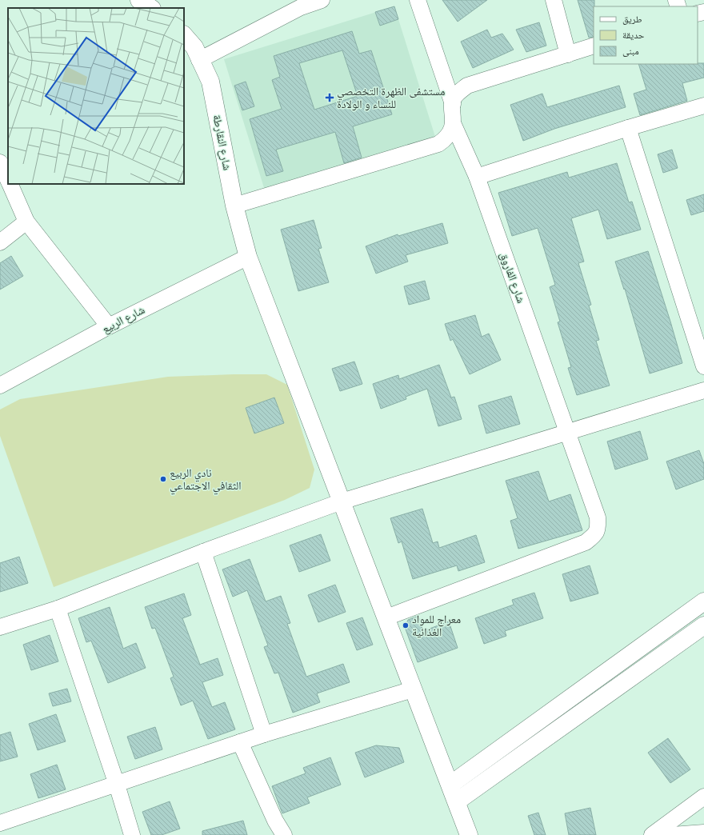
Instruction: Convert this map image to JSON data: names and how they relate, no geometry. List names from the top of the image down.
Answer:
{
  "streets": {
    "main road": ["شارع النقارطة"],
    "street": ["شارع الفاروق", "شارع الربيع"]
  },
  "crossings": [
    ["شارع النقارطة", "شارع الفاروق"],
    ["شارع النقارطة", "شارع الربيع"]
  ],
  "places": {
    "health": ["مستشفى الظهرة التخصصي للنساء و الولادة"],
    "other": ["نادي الربيع الثقافي الاجتماعي", "معراج للمواد الغذائية"]
  },
  "legend": ["طريق", "حديقة", "مبنى"]
}
